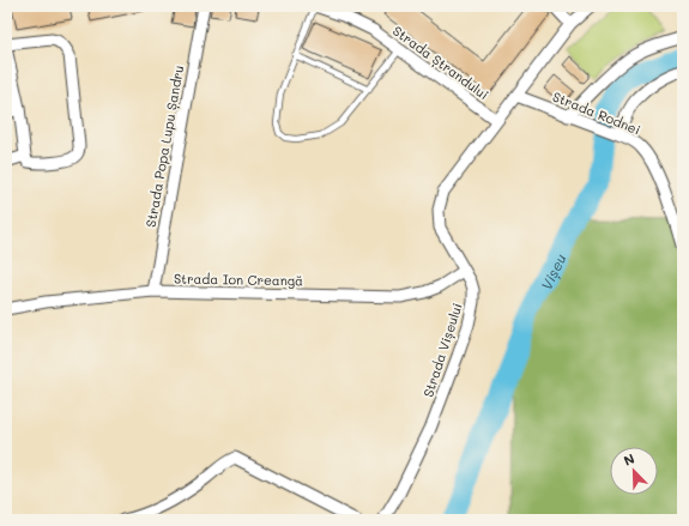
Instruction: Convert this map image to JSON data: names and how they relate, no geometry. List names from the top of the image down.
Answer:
{
  "streets": {
    "street": [
      "Strada Ștrandului",
      "Strada Rodnei",
      "Strada Popa Lupu Șandru",
      "Strada Ion Creangă",
      "Strada Vișeului"
    ]
  },
  "crossings": [
    ["Strada Ștrandului", "Strada Vișeului"],
    ["Strada Rodnei", "Strada Vișeului"],
    ["Strada Popa Lupu Șandru", "Strada Ion Creangă"],
    ["Strada Ion Creangă", "Strada Vișeului"]
  ],
  "water": ["Vișeu"],
  "north": "top left"
}
